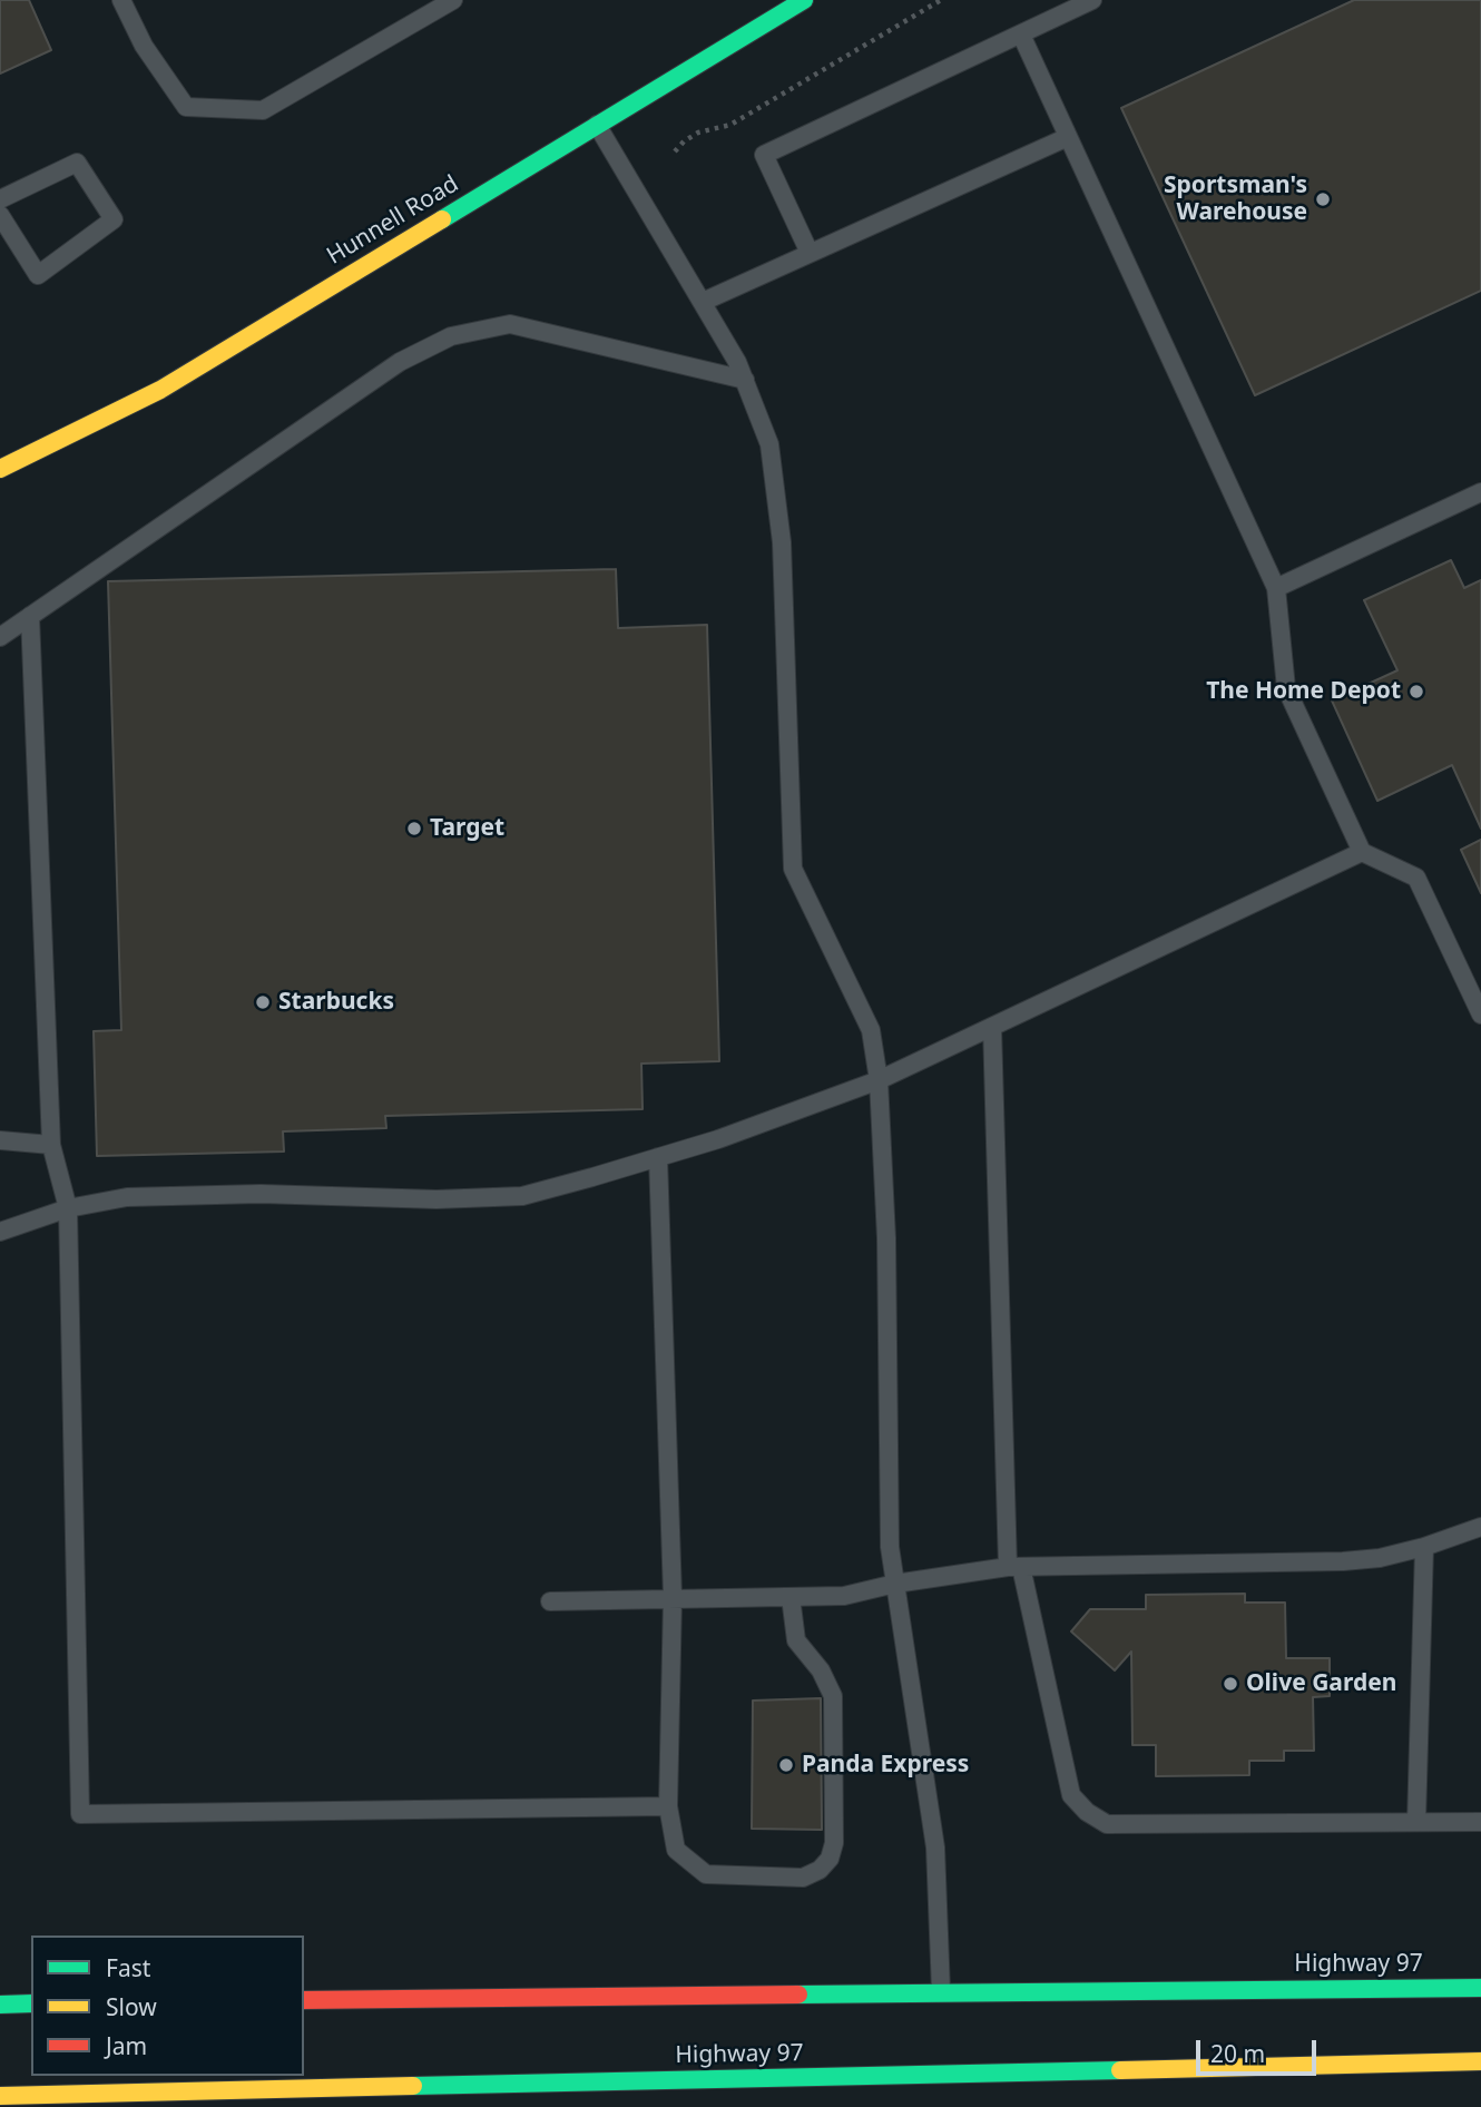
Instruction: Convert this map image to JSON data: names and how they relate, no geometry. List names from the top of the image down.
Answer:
{
  "streets": {
    "main road": ["Hunnell Road", "Highway 97"]
  },
  "places": [
    "Sportsman's Warehouse",
    "The Home Depot",
    "Target",
    "Starbucks",
    "Olive Garden",
    "Panda Express"
  ],
  "legend": ["Fast", "Slow", "Jam"],
  "scale_bar": "20 m"
}
